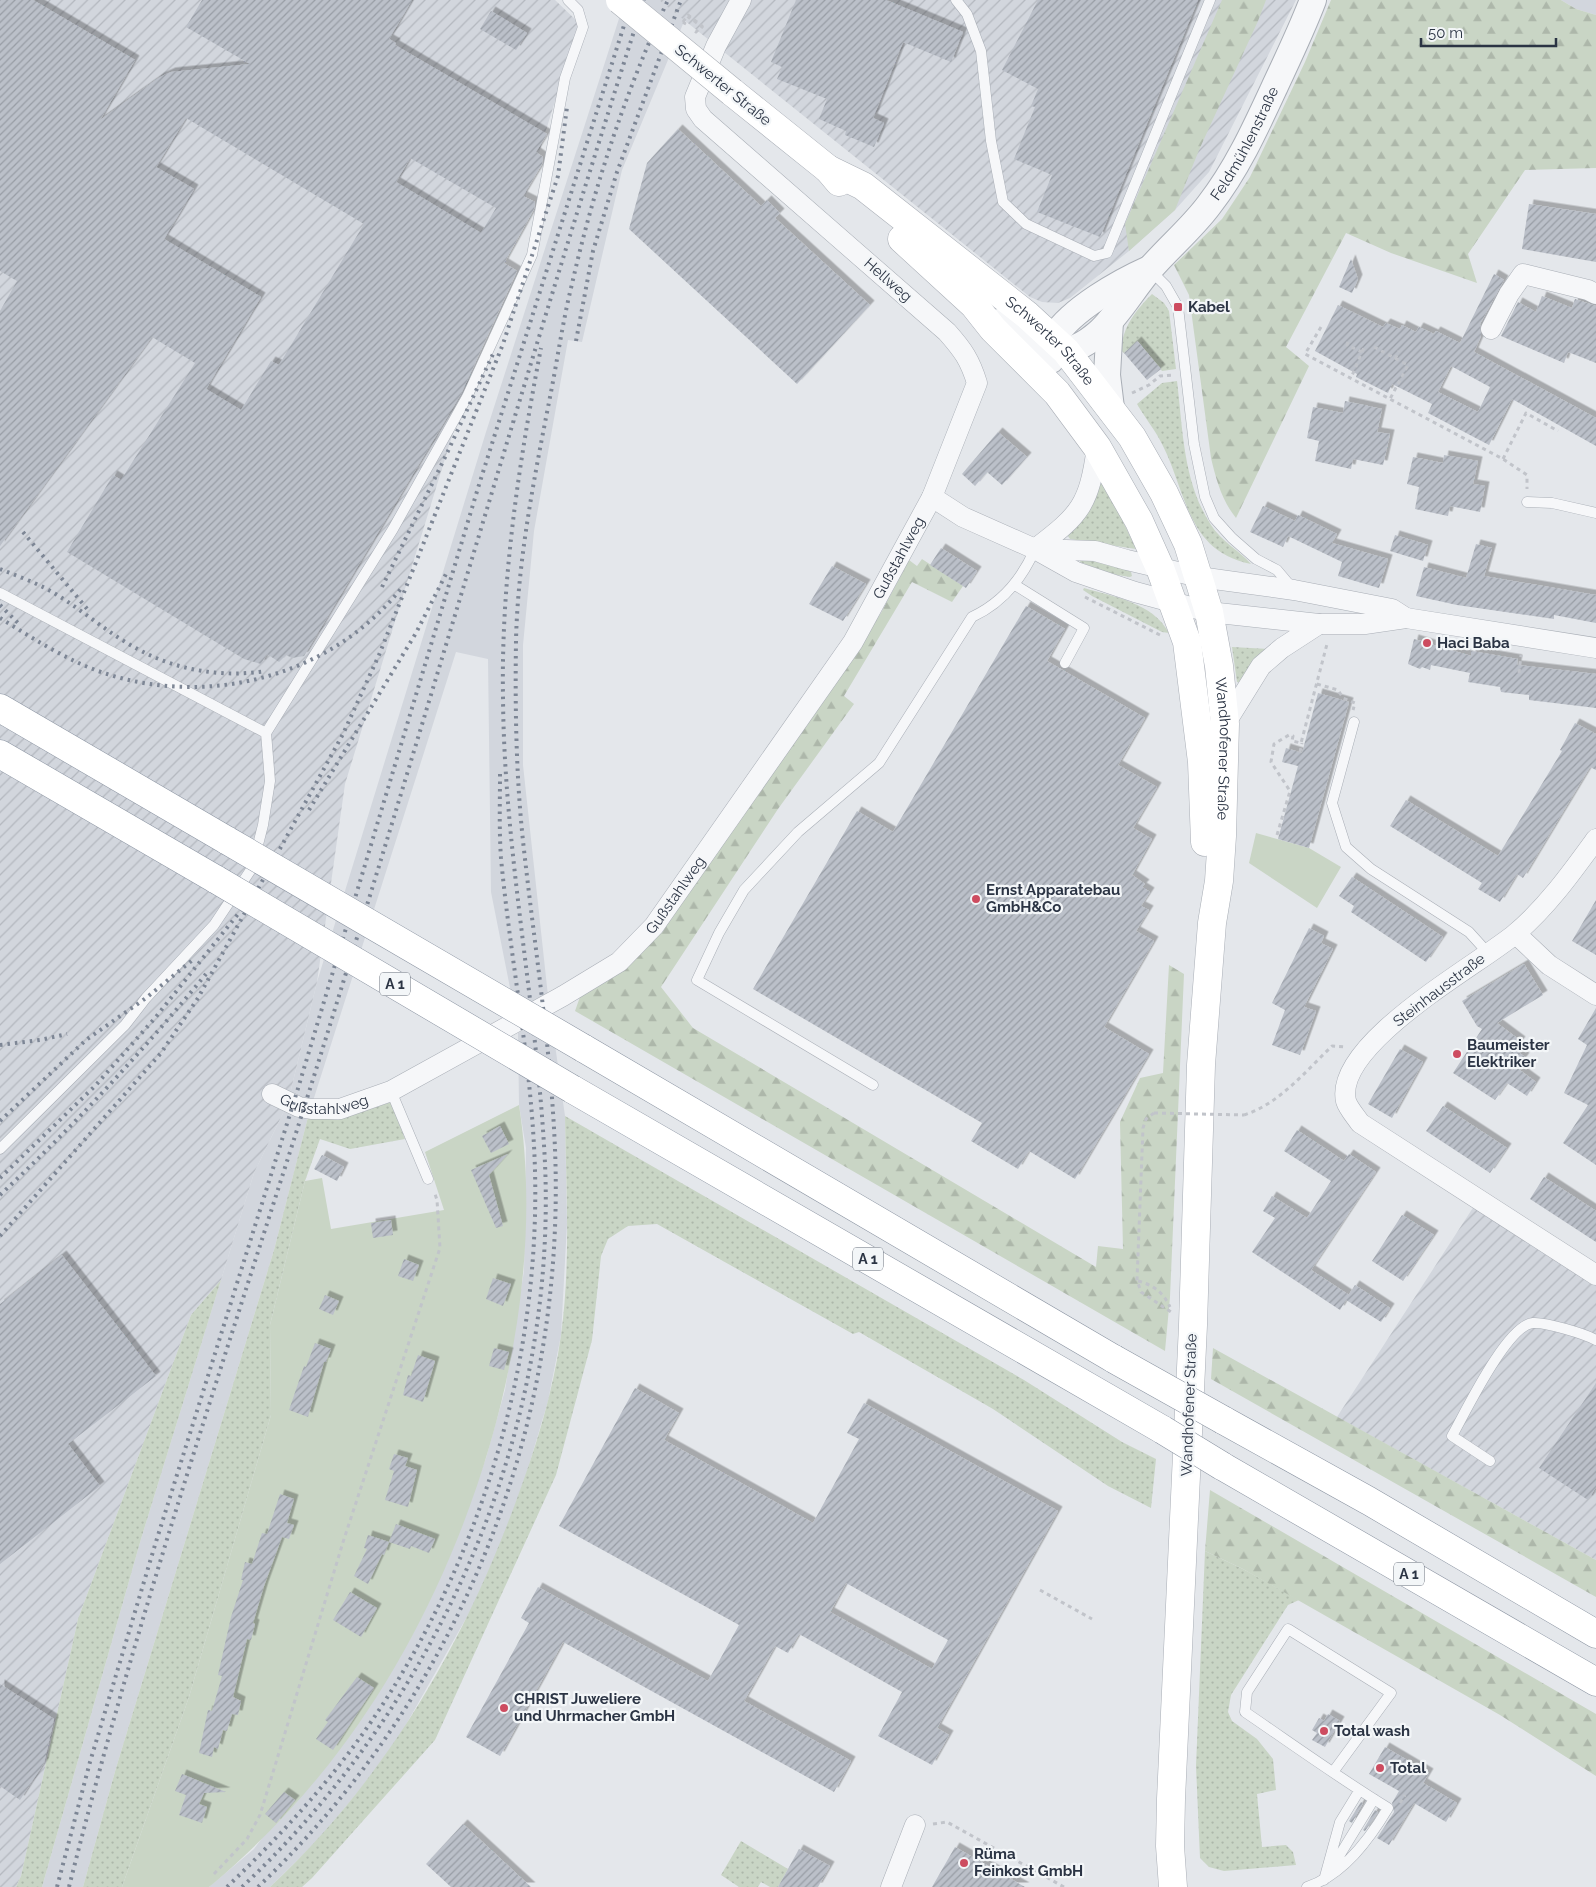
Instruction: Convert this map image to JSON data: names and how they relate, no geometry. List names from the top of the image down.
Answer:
{
  "streets": {
    "main road": ["Schwerter Straße", "Wandhofener Straße", "A 1"],
    "street": [
      "Feldmühlenstraße",
      "Hellweg",
      "Gußstahlweg",
      "Steinhausstraße"
    ]
  },
  "crossings": [
    ["Schwerter Straße", "Feldmühlenstraße"],
    ["Schwerter Straße", "Wandhofener Straße"],
    ["Hellweg", "Gußstahlweg"]
  ],
  "places": {
    "transit": ["Kabel"],
    "other": [
      "Haci Baba",
      "Ernst Apparatebau GmbH&Co",
      "Baumeister Elektriker",
      "CHRIST Juweliere und Uhrmacher GmbH",
      "Total wash",
      "Total",
      "Rüma Feinkost GmbH"
    ]
  },
  "scale_bar": "50 m"
}
